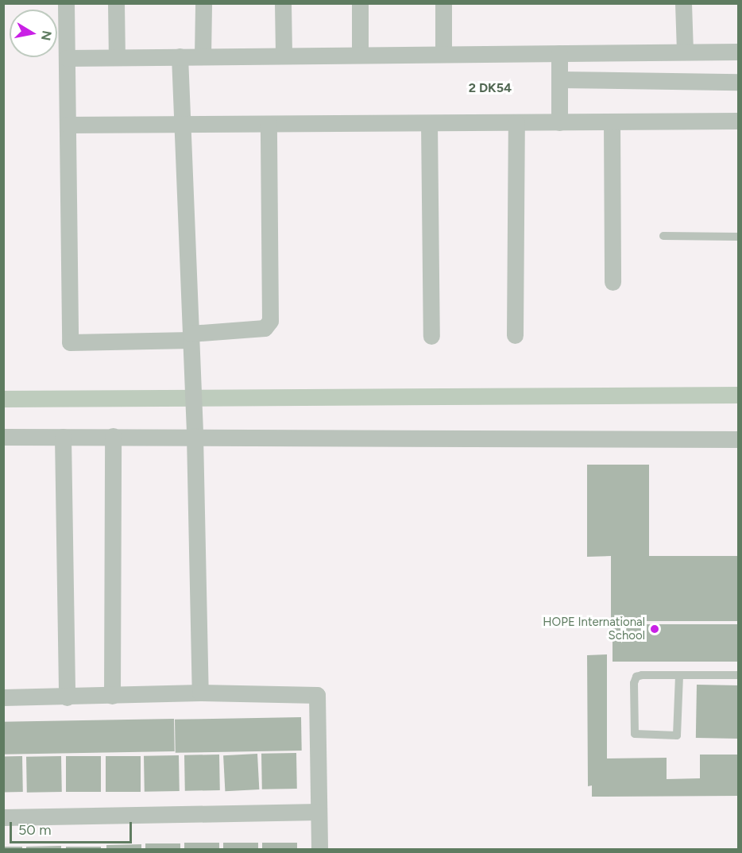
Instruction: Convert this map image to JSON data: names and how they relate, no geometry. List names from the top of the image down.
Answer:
{
  "districts": ["2 DK54"],
  "places": ["HOPE International School"],
  "scale_bar": "50 m",
  "north": "right"
}
